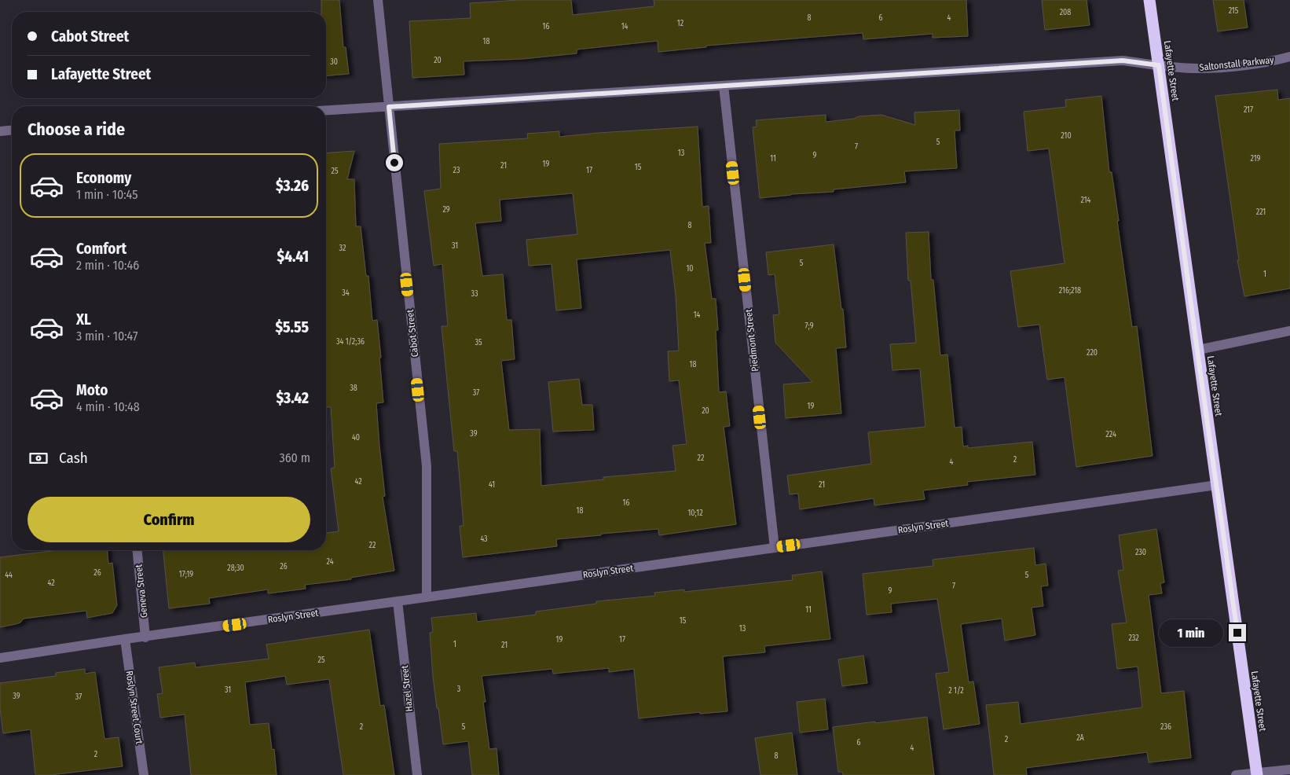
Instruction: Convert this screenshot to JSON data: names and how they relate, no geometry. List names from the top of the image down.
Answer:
{
  "streets": {
    "highway": ["Lafayette Street"],
    "street": [
      "Saltonstall Parkway",
      "Cabot Street",
      "Piedmont Street",
      "Roslyn Street",
      "Geneva Street",
      "Hazel Street",
      "Roslyn Street Court"
    ]
  },
  "crossings": [
    ["Saltonstall Parkway", "Lafayette Street"],
    ["Saltonstall Parkway", "Cabot Street"],
    ["Saltonstall Parkway", "Piedmont Street"],
    ["Lafayette Street", "Roslyn Street"],
    ["Cabot Street", "Roslyn Street"],
    ["Piedmont Street", "Roslyn Street"],
    ["Roslyn Street", "Geneva Street"],
    ["Roslyn Street", "Hazel Street"],
    ["Roslyn Street", "Roslyn Street Court"]
  ],
  "house_numbers": [
    "215",
    "208",
    "8",
    "6",
    "4",
    "12",
    "16",
    "14",
    "18",
    "20",
    "30",
    "217",
    "210",
    "5",
    "7",
    "13",
    "9",
    "11",
    "219",
    "19",
    "21",
    "15",
    "23",
    "17",
    "25",
    "214",
    "29",
    "221",
    "8",
    "31",
    "32",
    "5",
    "10",
    "1",
    "216;218",
    "34",
    "33",
    "14",
    "7;9",
    "34 1/2;36",
    "35",
    "220",
    "18",
    "38",
    "37",
    "19",
    "20",
    "39",
    "224",
    "40",
    "22",
    "2",
    "4",
    "42",
    "41",
    "21",
    "16",
    "18",
    "10;12",
    "43",
    "22",
    "230",
    "24",
    "26",
    "28;30",
    "26",
    "17;19",
    "44",
    "5",
    "42",
    "7",
    "9",
    "11",
    "15",
    "13",
    "232",
    "19",
    "17",
    "1",
    "21",
    "25",
    "3",
    "31",
    "2 1/2",
    "39",
    "37",
    "2",
    "5",
    "236",
    "2A",
    "2",
    "6",
    "4",
    "2",
    "8"
  ],
  "page": {
    "banner": ["Cabot Street", "Lafayette Street"],
    "heading": "Choose a ride",
    "list": [
      {
        "name": "Economy",
        "note": "1 min · 10:45",
        "value": "$3.26"
      },
      {
        "name": "Comfort",
        "note": "2 min · 10:46",
        "value": "$4.41"
      },
      {
        "name": "XL",
        "note": "3 min · 10:47",
        "value": "$5.55"
      },
      {
        "name": "Moto",
        "note": "4 min · 10:48",
        "value": "$3.42"
      }
    ],
    "pay": ["Cash", "360 m"],
    "buttons": "Confirm",
    "bubble": "1 min"
  }
}
